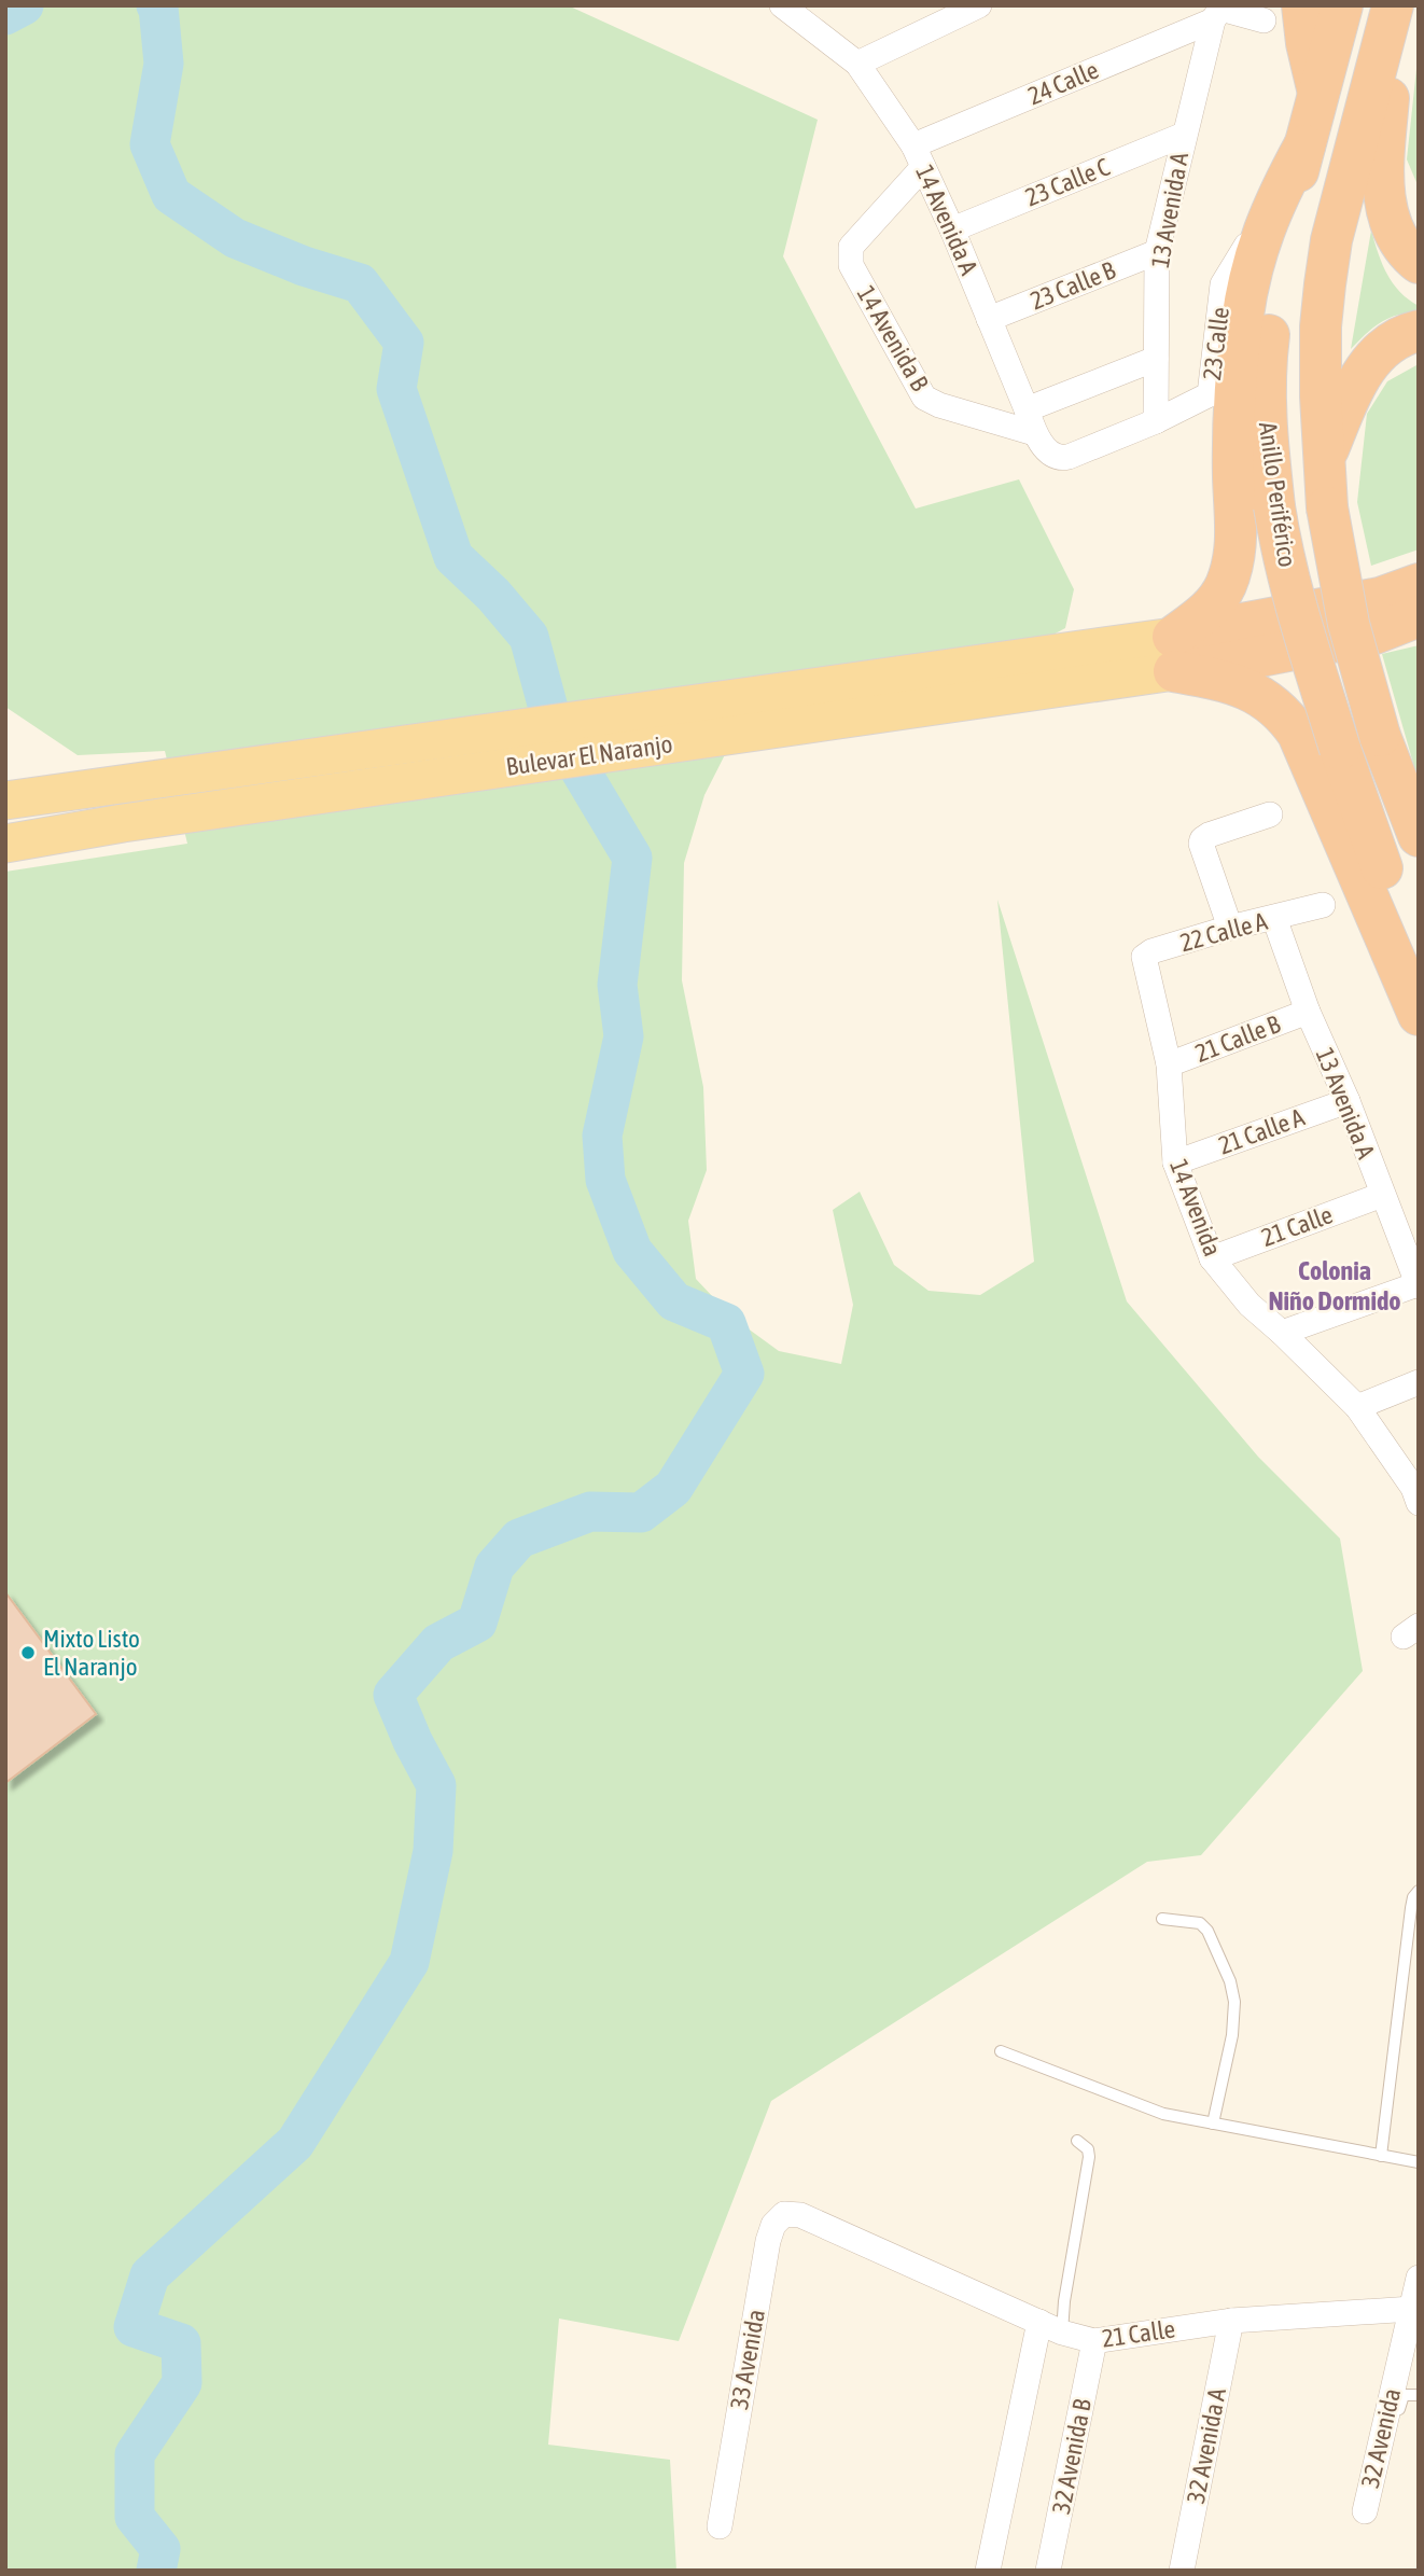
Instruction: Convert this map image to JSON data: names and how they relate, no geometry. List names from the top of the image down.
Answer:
{
  "streets": {
    "highway": ["Anillo Periférico"],
    "main road": ["Bulevar El Naranjo"],
    "street": [
      "24 Calle",
      "23 Calle C",
      "13 Avenida A",
      "14 Avenida A",
      "23 Calle B",
      "14 Avenida B",
      "23 Calle",
      "22 Calle A",
      "21 Calle B",
      "21 Calle A",
      "14 Avenida",
      "21 Calle",
      "33 Avenida",
      "32 Avenida",
      "32 Avenida A",
      "32 Avenida B"
    ]
  },
  "crossings": [
    ["24 Calle", "13 Avenida A"],
    ["24 Calle", "14 Avenida A"],
    ["24 Calle", "14 Avenida B"],
    ["23 Calle C", "13 Avenida A"],
    ["23 Calle C", "14 Avenida A"],
    ["13 Avenida A", "23 Calle B"],
    ["13 Avenida A", "23 Calle"],
    ["13 Avenida A", "22 Calle A"],
    ["13 Avenida A", "21 Calle B"],
    ["13 Avenida A", "21 Calle A"],
    ["13 Avenida A", "21 Calle"],
    ["14 Avenida A", "23 Calle B"],
    ["14 Avenida A", "14 Avenida B"],
    ["14 Avenida A", "23 Calle"],
    ["22 Calle A", "14 Avenida"],
    ["21 Calle B", "14 Avenida"],
    ["21 Calle A", "14 Avenida"],
    ["14 Avenida", "21 Calle"],
    ["21 Calle", "33 Avenida"],
    ["21 Calle", "32 Avenida"],
    ["21 Calle", "32 Avenida A"],
    ["21 Calle", "32 Avenida B"]
  ],
  "districts": ["Colonia Niño Dormido"],
  "places": ["Mixto Listo El Naranjo"]
}
